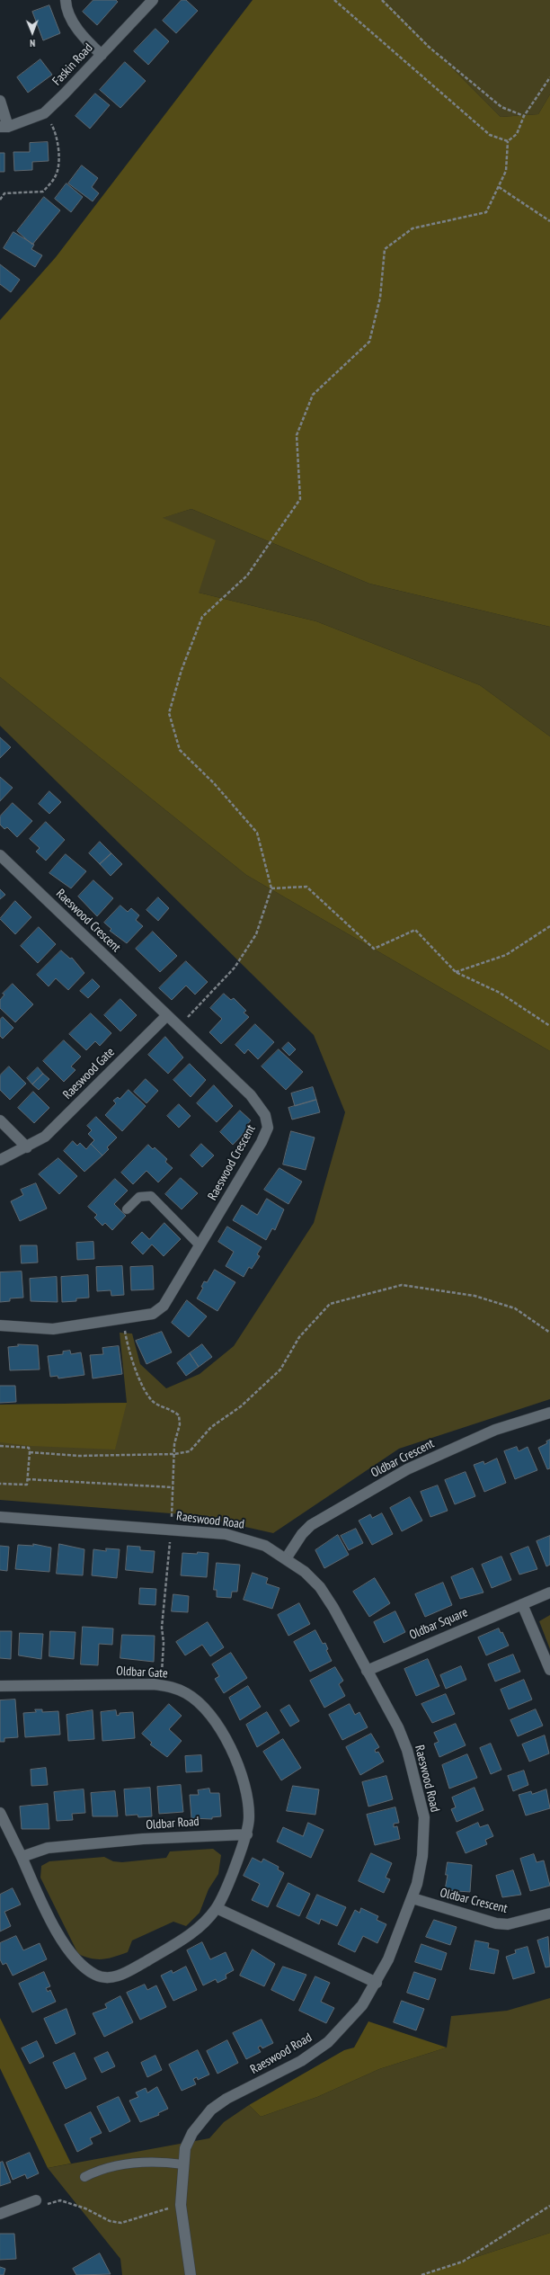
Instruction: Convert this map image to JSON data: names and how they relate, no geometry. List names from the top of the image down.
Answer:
{
  "streets": {
    "street": [
      "Faskin Road",
      "Raeswood Crescent",
      "Raeswood Gate",
      "Oldbar Crescent",
      "Raeswood Road",
      "Oldbar Square",
      "Oldbar Gate",
      "Oldbar Road"
    ]
  },
  "crossings": [
    ["Raeswood Crescent", "Raeswood Gate"],
    ["Oldbar Crescent", "Raeswood Road"],
    ["Raeswood Road", "Oldbar Square"],
    ["Oldbar Gate", "Oldbar Road"]
  ],
  "north": "bottom"
}
